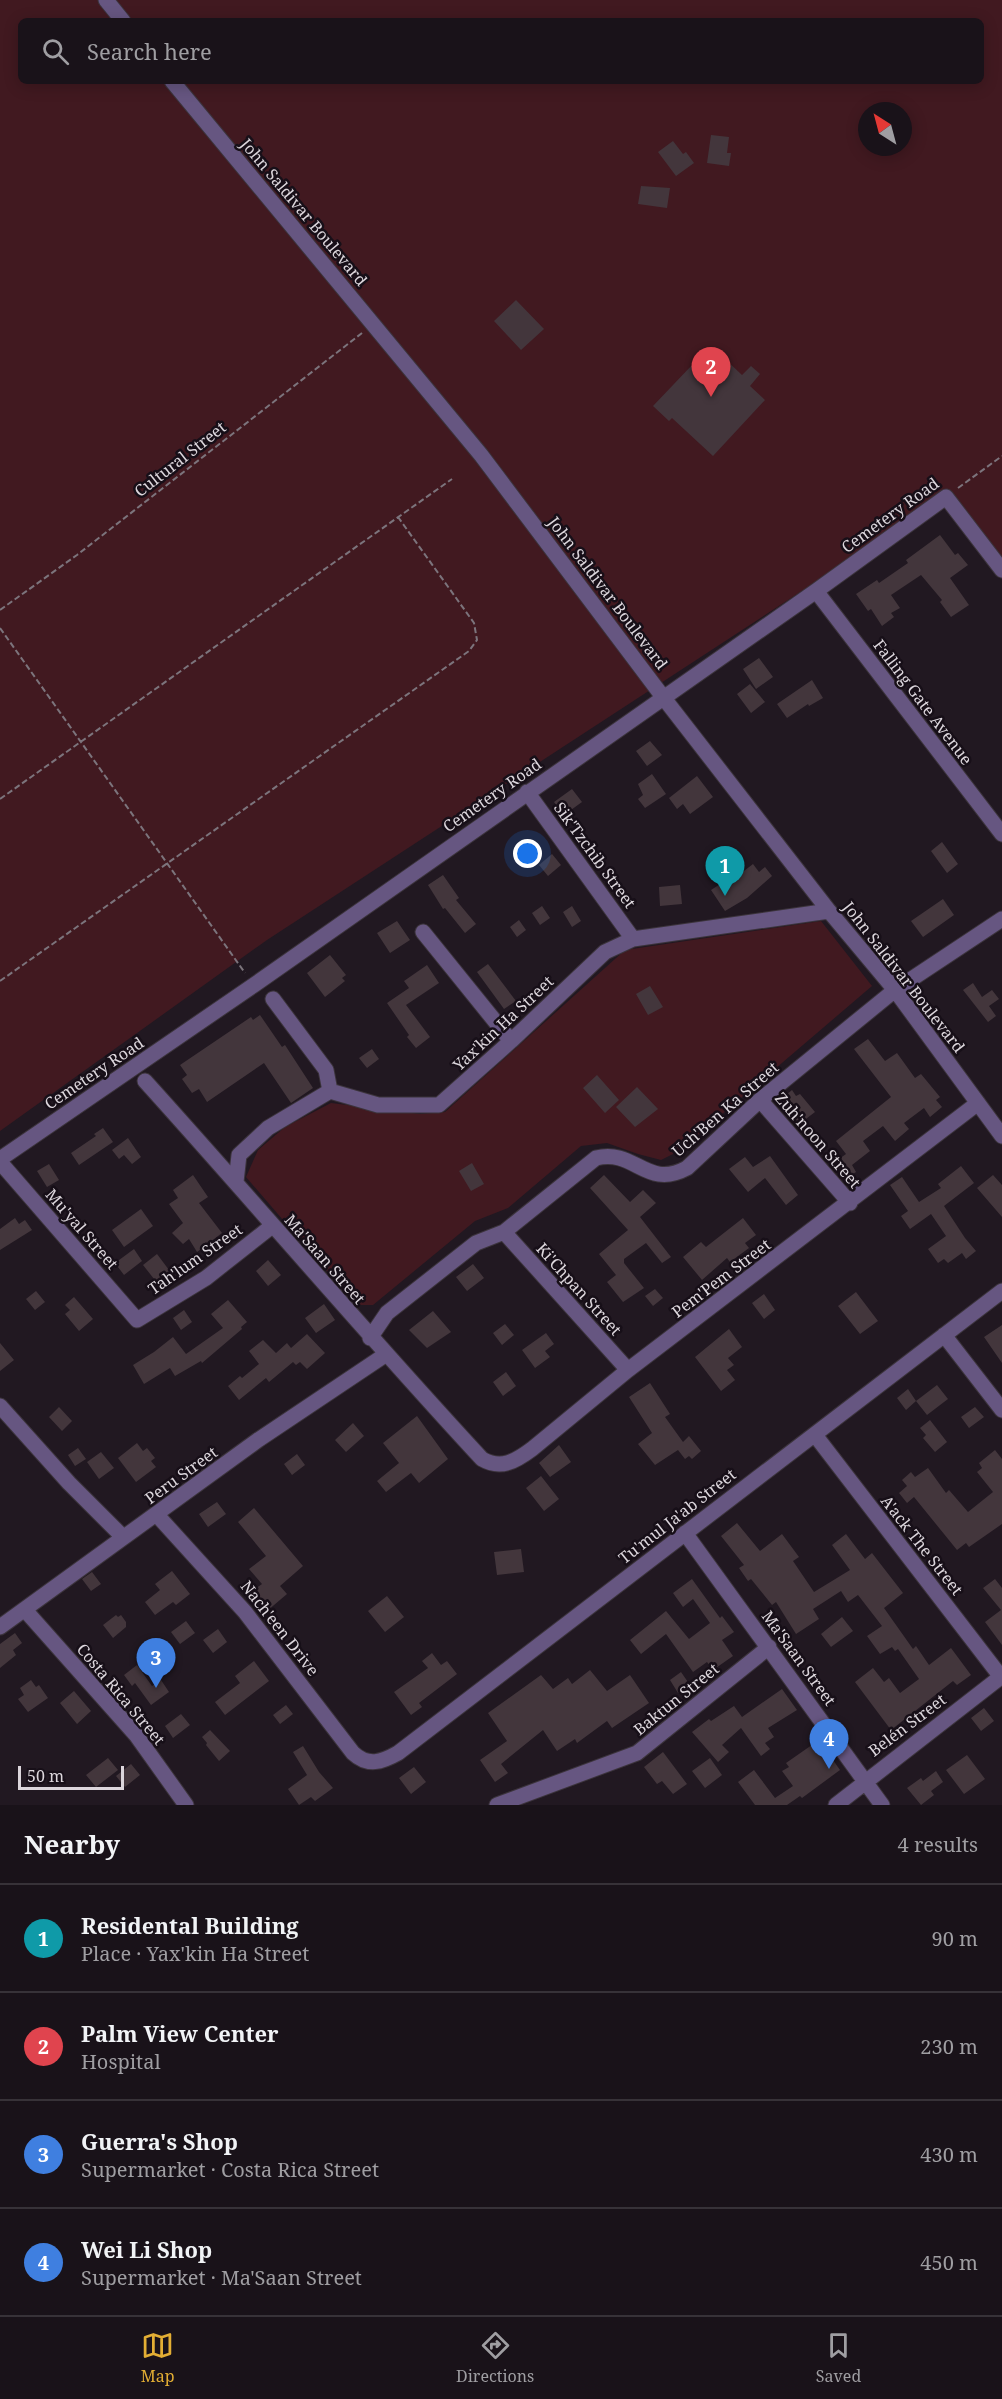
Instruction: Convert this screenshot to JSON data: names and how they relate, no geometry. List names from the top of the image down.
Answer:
{
  "streets": {
    "street": [
      "John Saldivar Boulevard",
      "Cemetery Road",
      "Falling Gate Avenue",
      "Sik'Tzchib Street",
      "Yax'kin Ha Street",
      "Uch'Ben Ka Street",
      "Zuh'noon Street",
      "Mu'yal Street",
      "Tah'lum Street",
      "Ma'Saan Street",
      "Pem'Pem Street",
      "Ki'Chpan Street",
      "Peru Street",
      "Tu'mul Ja'ab Street",
      "A'ack The Street",
      "Nach'een Drive",
      "Costa Rica Street",
      "Baktun Street",
      "Belén Street"
    ],
    "path": ["Cultural Street"]
  },
  "crossings": [
    ["John Saldivar Boulevard", "Cultural Street"],
    ["John Saldivar Boulevard", "Cemetery Road"],
    ["John Saldivar Boulevard", "Yax'kin Ha Street"],
    ["John Saldivar Boulevard", "Uch'Ben Ka Street"],
    ["John Saldivar Boulevard", "Pem'Pem Street"],
    ["Cemetery Road", "Falling Gate Avenue"],
    ["Cemetery Road", "Sik'Tzchib Street"],
    ["Cemetery Road", "Mu'yal Street"],
    ["Sik'Tzchib Street", "Yax'kin Ha Street"],
    ["Uch'Ben Ka Street", "Zuh'noon Street"],
    ["Uch'Ben Ka Street", "Ma'Saan Street"],
    ["Uch'Ben Ka Street", "Ki'Chpan Street"],
    ["Zuh'noon Street", "Pem'Pem Street"],
    ["Mu'yal Street", "Tah'lum Street"],
    ["Tah'lum Street", "Ma'Saan Street"],
    ["Ma'Saan Street", "Pem'Pem Street"],
    ["Ma'Saan Street", "Peru Street"],
    ["Ma'Saan Street", "Tu'mul Ja'ab Street"],
    ["Ma'Saan Street", "Baktun Street"],
    ["Ma'Saan Street", "Belén Street"],
    ["Pem'Pem Street", "Ki'Chpan Street"],
    ["Peru Street", "Nach'een Drive"],
    ["Peru Street", "Costa Rica Street"],
    ["Tu'mul Ja'ab Street", "A'ack The Street"],
    ["Tu'mul Ja'ab Street", "Nach'een Drive"],
    ["A'ack The Street", "Belén Street"]
  ],
  "scale_bar": "50 m",
  "north": "top left",
  "page": {
    "search": "Search here",
    "pins": [
      "2",
      "1",
      "3",
      "4"
    ],
    "scale": "50 m",
    "heading": ["Nearby", "4 results"],
    "list": [
      {
        "mark": "1",
        "name": "Residental Building",
        "note": "Place · Yax'kin Ha Street",
        "value": "90 m"
      },
      {
        "mark": "2",
        "name": "Palm View Center",
        "note": "Hospital",
        "value": "230 m"
      },
      {
        "mark": "3",
        "name": "Guerra's Shop",
        "note": "Supermarket · Costa Rica Street",
        "value": "430 m"
      },
      {
        "mark": "4",
        "name": "Wei Li Shop",
        "note": "Supermarket · Ma'Saan Street",
        "value": "450 m"
      }
    ],
    "nav": ["Map", "Directions", "Saved"]
  }
}
